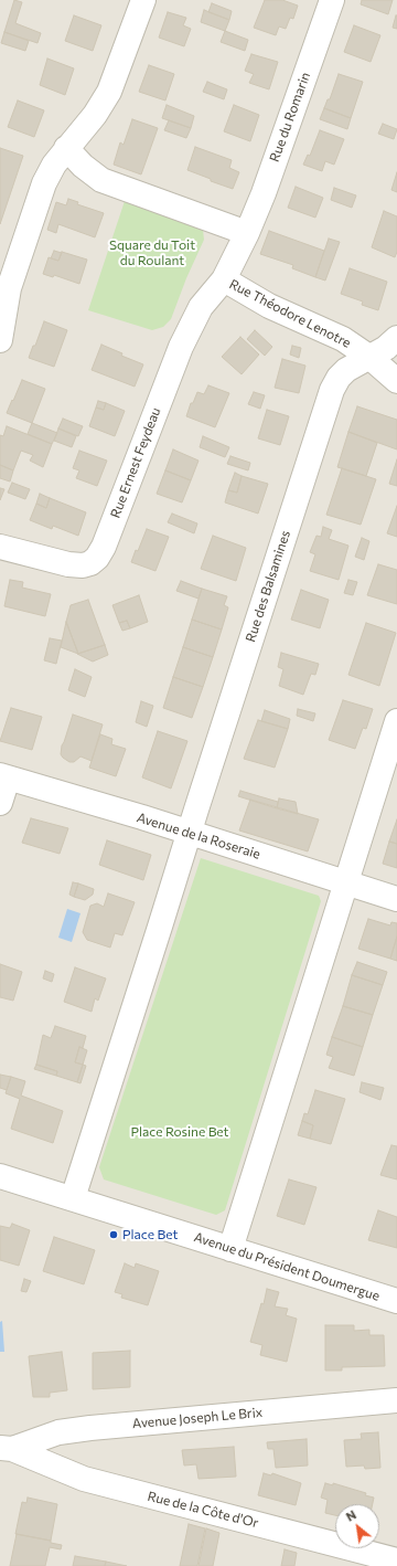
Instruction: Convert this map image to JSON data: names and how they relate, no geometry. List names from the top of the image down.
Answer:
{
  "streets": {
    "street": [
      "Rue du Romarin",
      "Rue Théodore Lenotre",
      "Rue Ernest Feydeau",
      "Rue des Balsamines",
      "Avenue de la Roseraie",
      "Avenue du Président Doumergue",
      "Avenue Joseph Le Brix",
      "Rue de la Côte d'Or"
    ]
  },
  "crossings": [
    ["Rue du Romarin", "Rue Théodore Lenotre"],
    ["Rue du Romarin", "Rue Ernest Feydeau"],
    ["Rue Théodore Lenotre", "Rue Ernest Feydeau"],
    ["Rue Théodore Lenotre", "Rue des Balsamines"],
    ["Rue des Balsamines", "Avenue de la Roseraie"],
    ["Avenue Joseph Le Brix", "Rue de la Côte d'Or"]
  ],
  "parks": ["Square du Toit du Roulant", "Place Rosine Bet"],
  "places": ["Place Bet"],
  "north": "top left"
}
